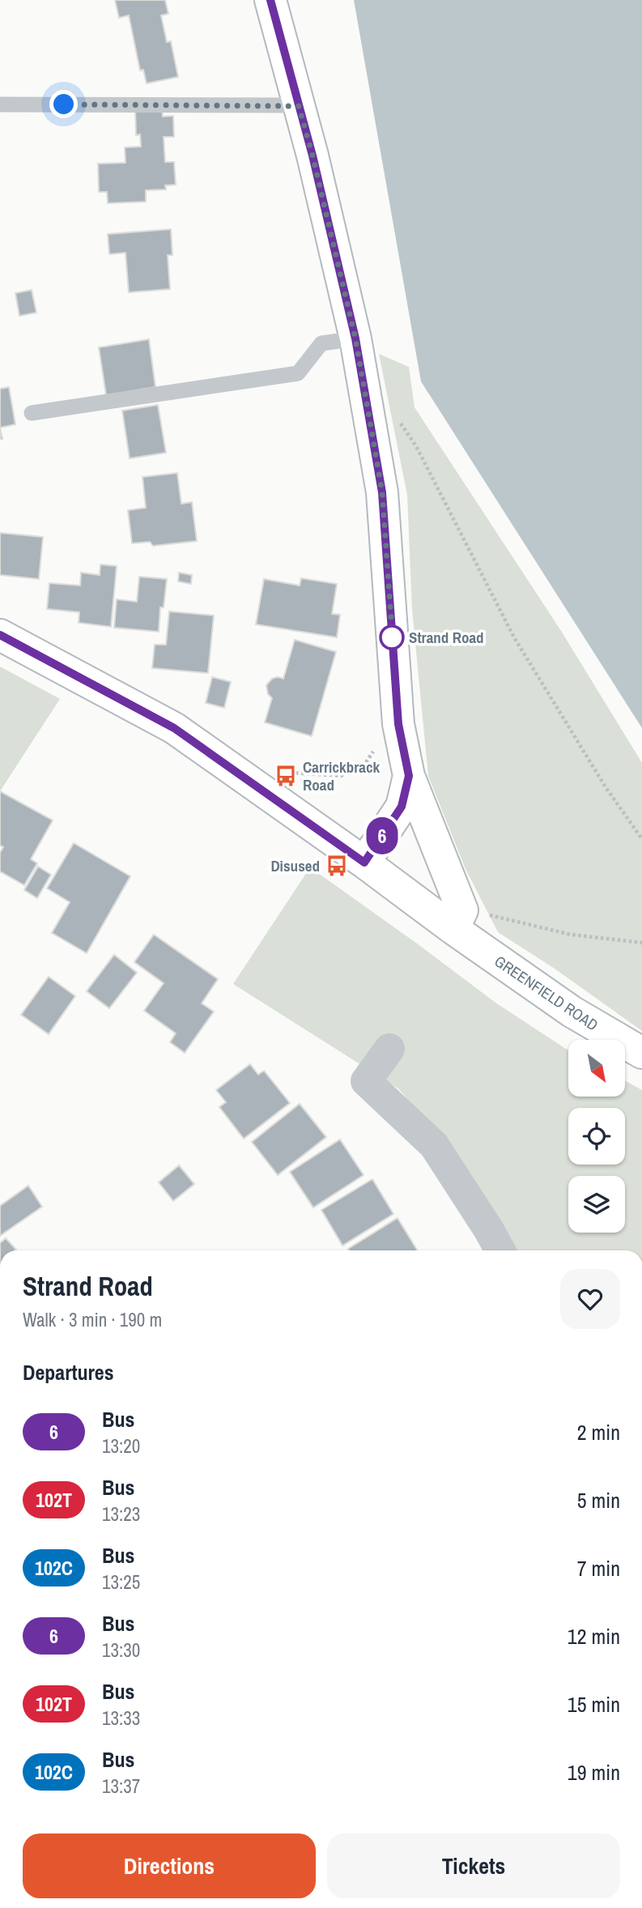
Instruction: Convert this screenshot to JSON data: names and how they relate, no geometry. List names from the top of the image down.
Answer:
{
  "streets": {
    "street": ["GREENFIELD ROAD"]
  },
  "places": {
    "other": ["Strand Road"],
    "bus stop": ["Carrickbrack Road", "Disused"]
  },
  "lines": ["bus line 6"],
  "north": "bottom right",
  "page": {
    "on_map": "6",
    "heading": [
      ["Strand Road", "Walk · 3 min · 190 m"],
      "Departures"
    ],
    "list": [
      {
        "mark": "6",
        "name": "Bus",
        "note": "13:20",
        "value": "2 min"
      },
      {
        "mark": "102T",
        "name": "Bus",
        "note": "13:23",
        "value": "5 min"
      },
      {
        "mark": "102C",
        "name": "Bus",
        "note": "13:25",
        "value": "7 min"
      },
      {
        "mark": "6",
        "name": "Bus",
        "note": "13:30",
        "value": "12 min"
      },
      {
        "mark": "102T",
        "name": "Bus",
        "note": "13:33",
        "value": "15 min"
      },
      {
        "mark": "102C",
        "name": "Bus",
        "note": "13:37",
        "value": "19 min"
      }
    ],
    "buttons": ["Directions", "Tickets"]
  }
}
